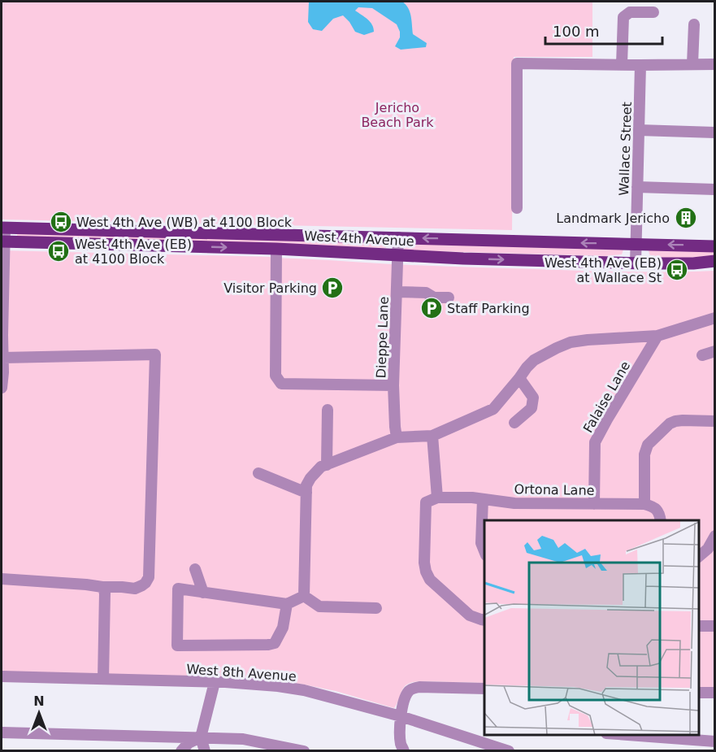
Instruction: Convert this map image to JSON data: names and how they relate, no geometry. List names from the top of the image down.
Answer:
{
  "streets": {
    "main road": ["West 4th Avenue"],
    "street": [
      "Wallace Street",
      "Dieppe Lane",
      "Falaise Lane",
      "Ortona Lane",
      "West 8th Avenue"
    ]
  },
  "crossings": [
    ["Wallace Street", "West 4th Avenue"],
    ["West 4th Avenue", "Dieppe Lane"],
    ["Falaise Lane", "Ortona Lane"]
  ],
  "parks": ["Jericho Beach Park"],
  "places": {
    "building": ["Landmark Jericho"],
    "bus stop": ["West 4th Ave (WB) at 4100 Block", "West 4th Ave (EB) at 4100 Block", "West 4th Ave (EB) at Wallace St"],
    "parking": ["Visitor Parking", "Staff Parking"]
  },
  "scale_bar": "100 m",
  "north": "top"
}
